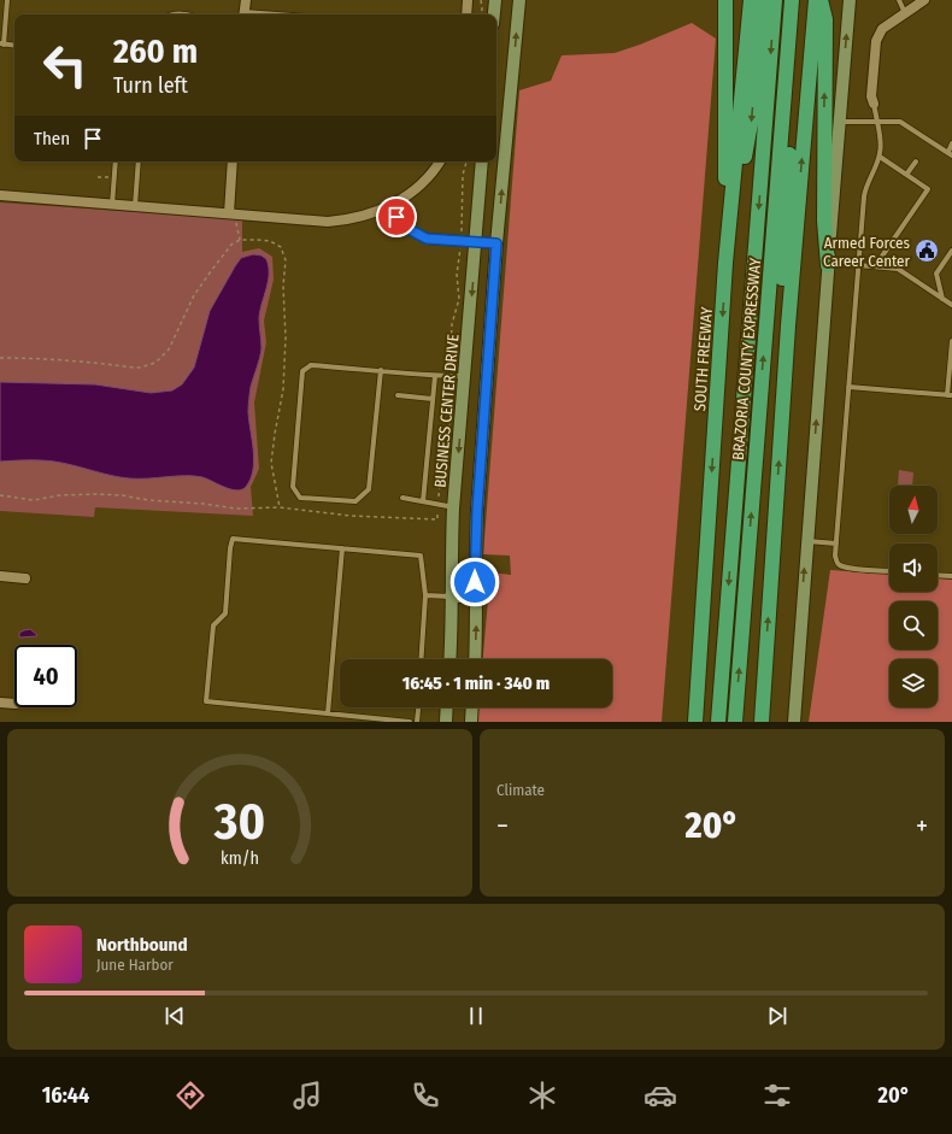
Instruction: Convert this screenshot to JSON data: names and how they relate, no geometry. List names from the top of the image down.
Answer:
{
  "streets": {
    "highway": ["SOUTH FREEWAY", "BRAZORIA COUNTY EXPRESSWAY"],
    "street": ["BUSINESS CENTER DRIVE"]
  },
  "places": {
    "public building": ["Armed Forces Career Center"]
  },
  "north": "top",
  "page": {
    "turn": ["260 m", "Turn left"],
    "then": "Then",
    "limit": "40",
    "trip": "16:45 · 1 min · 340 m",
    "tile": "Climate",
    "heat": ["−", "20°", "+"],
    "song": ["Northbound", "June Harbor"],
    "tabs": ["16:44", "20°"],
    "gauge": ["30", "km/h"]
  }
}
